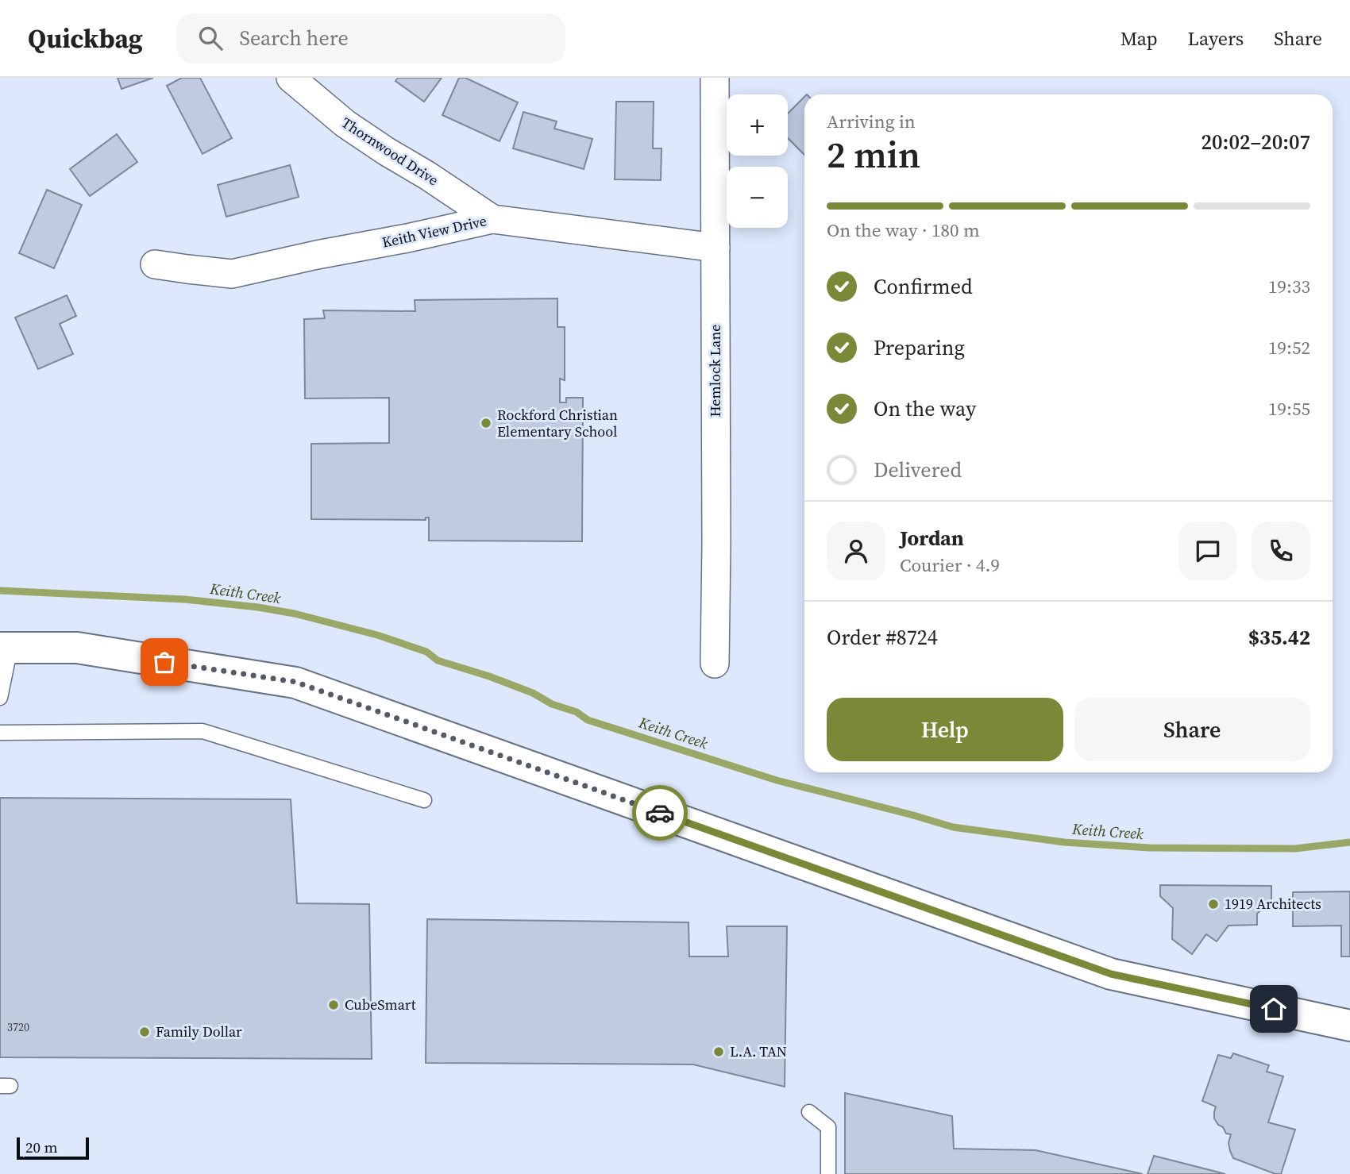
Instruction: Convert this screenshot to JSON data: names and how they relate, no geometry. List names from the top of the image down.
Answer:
{
  "streets": {
    "street": ["Thornwood Drive", "Keith View Drive", "Hemlock Lane"]
  },
  "crossings": [
    ["Thornwood Drive", "Keith View Drive"],
    ["Keith View Drive", "Hemlock Lane"]
  ],
  "water": ["Keith Creek"],
  "places": [
    "Rockford Christian Elementary School",
    "1919 Architects",
    "CubeSmart",
    "Family Dollar",
    "L.A. TAN"
  ],
  "house_numbers": ["3720"],
  "scale_bar": "20 m",
  "page": {
    "header": "Quickbag",
    "search": "Search here",
    "nav": ["Map", "Layers", "Share"],
    "map_buttons": ["+", "−"],
    "heading": ["2 min", "Arriving in", "20:02–20:07"],
    "panel": [
      "Jordan",
      "Courier · 4.9",
      "Order #8724",
      "$35.42"
    ],
    "bar": "On the way · 180 m",
    "list": [
      ["Confirmed", "19:33"],
      ["Preparing", "19:52"],
      ["On the way", "19:55"],
      "Delivered"
    ],
    "buttons": ["Help", "Share"],
    "scale": "20 m"
  }
}
